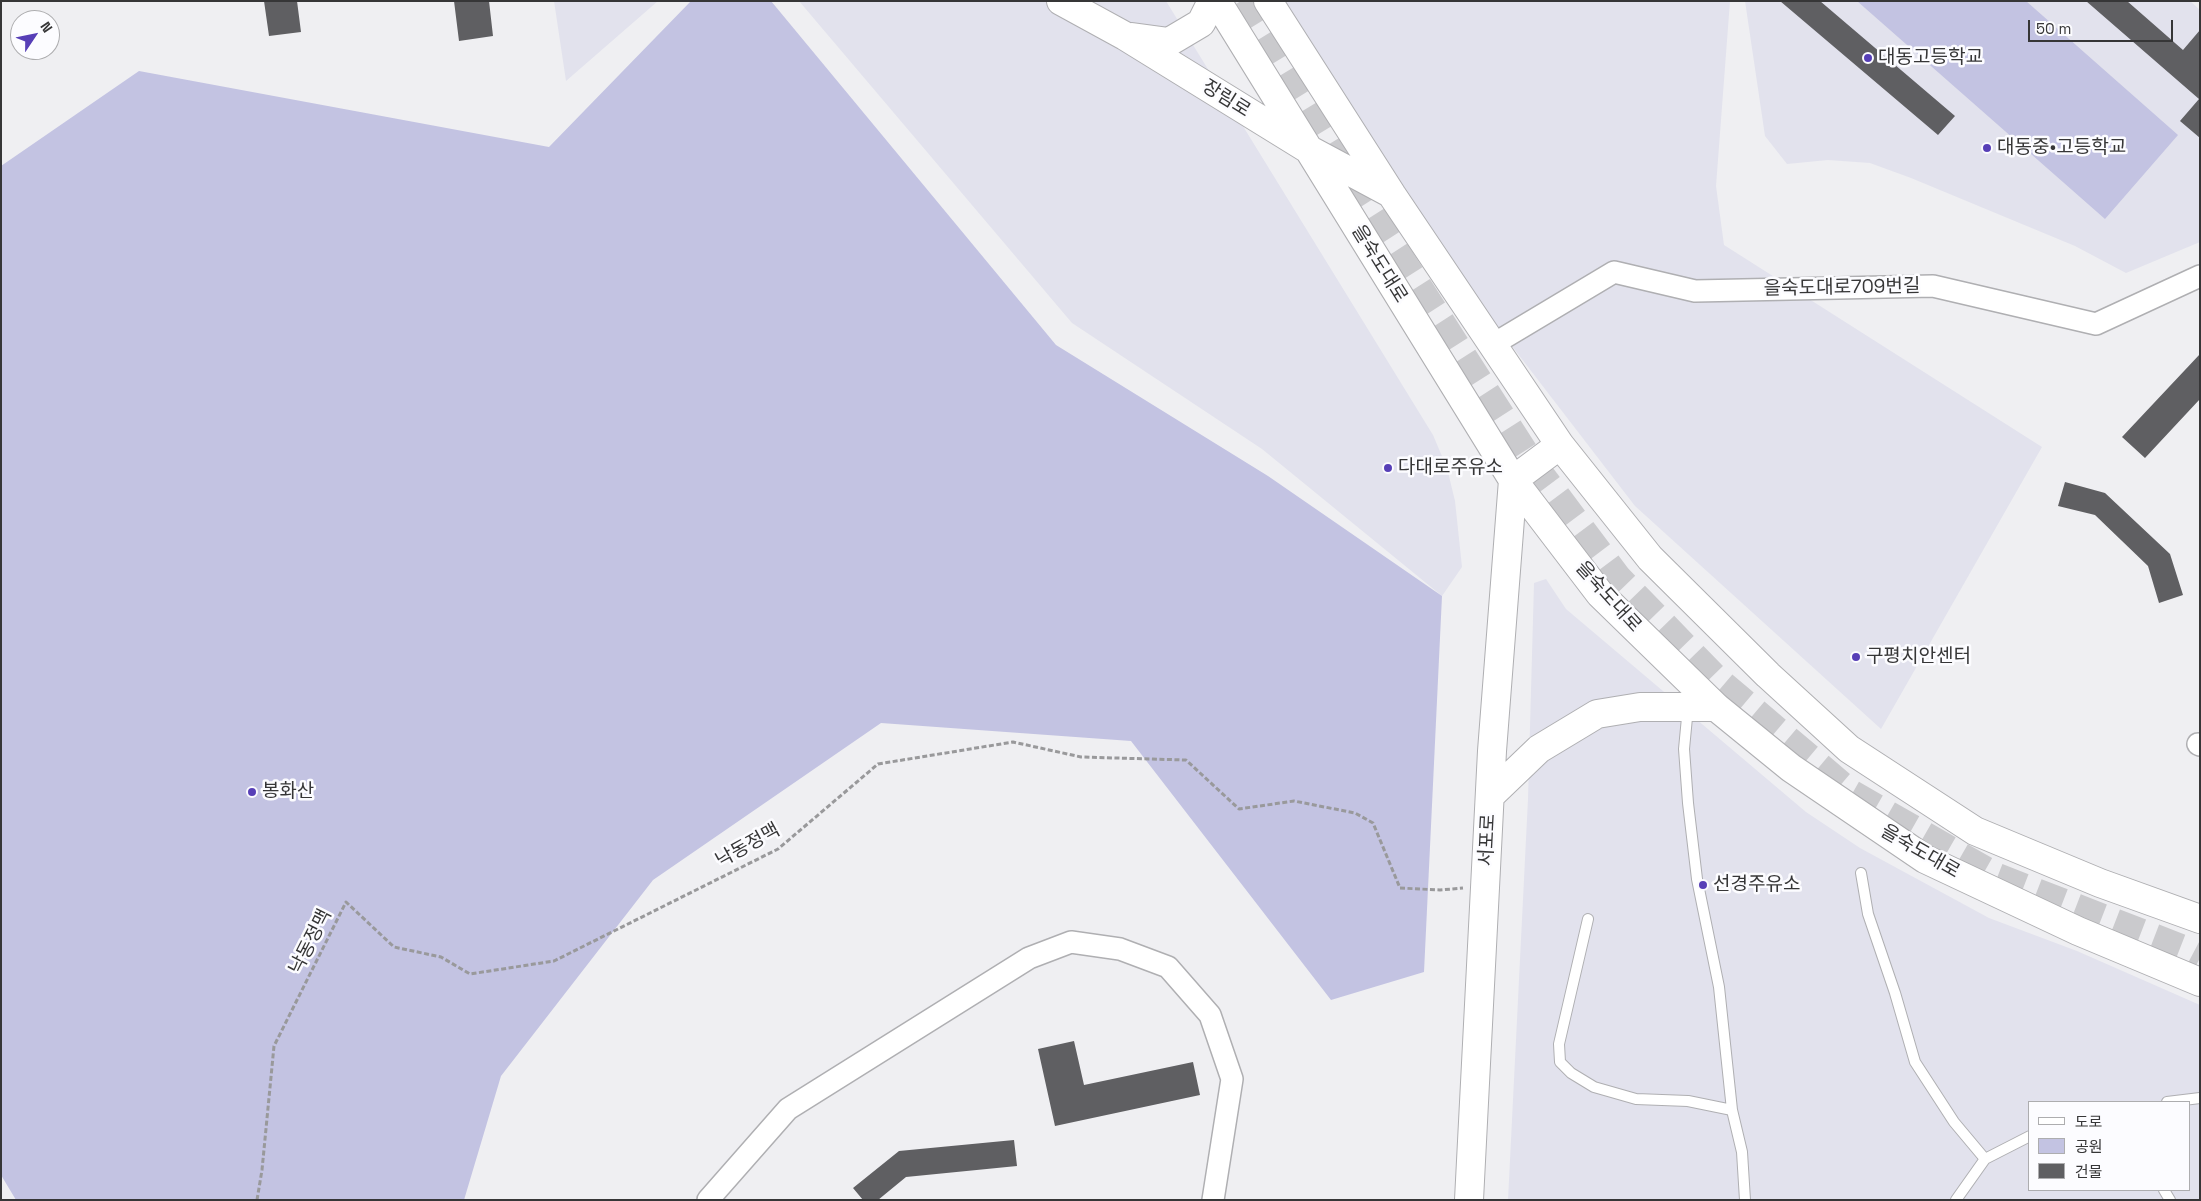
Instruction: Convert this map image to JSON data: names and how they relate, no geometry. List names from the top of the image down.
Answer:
{
  "streets": {
    "main road": ["장림로", "을숙도대로", "서포로"],
    "street": ["을숙도대로709번길"],
    "path": ["낙동정맥"]
  },
  "crossings": [
    ["장림로", "을숙도대로"],
    ["을숙도대로", "서포로"],
    ["서포로", "낙동정맥"]
  ],
  "places": [
    "대동고등학교",
    "대동중•고등학교",
    "다대로주유소",
    "구평치안센터",
    "봉화산",
    "선경주유소"
  ],
  "legend": ["도로", "공원", "건물"],
  "scale_bar": "50 m",
  "north": "top right"
}
